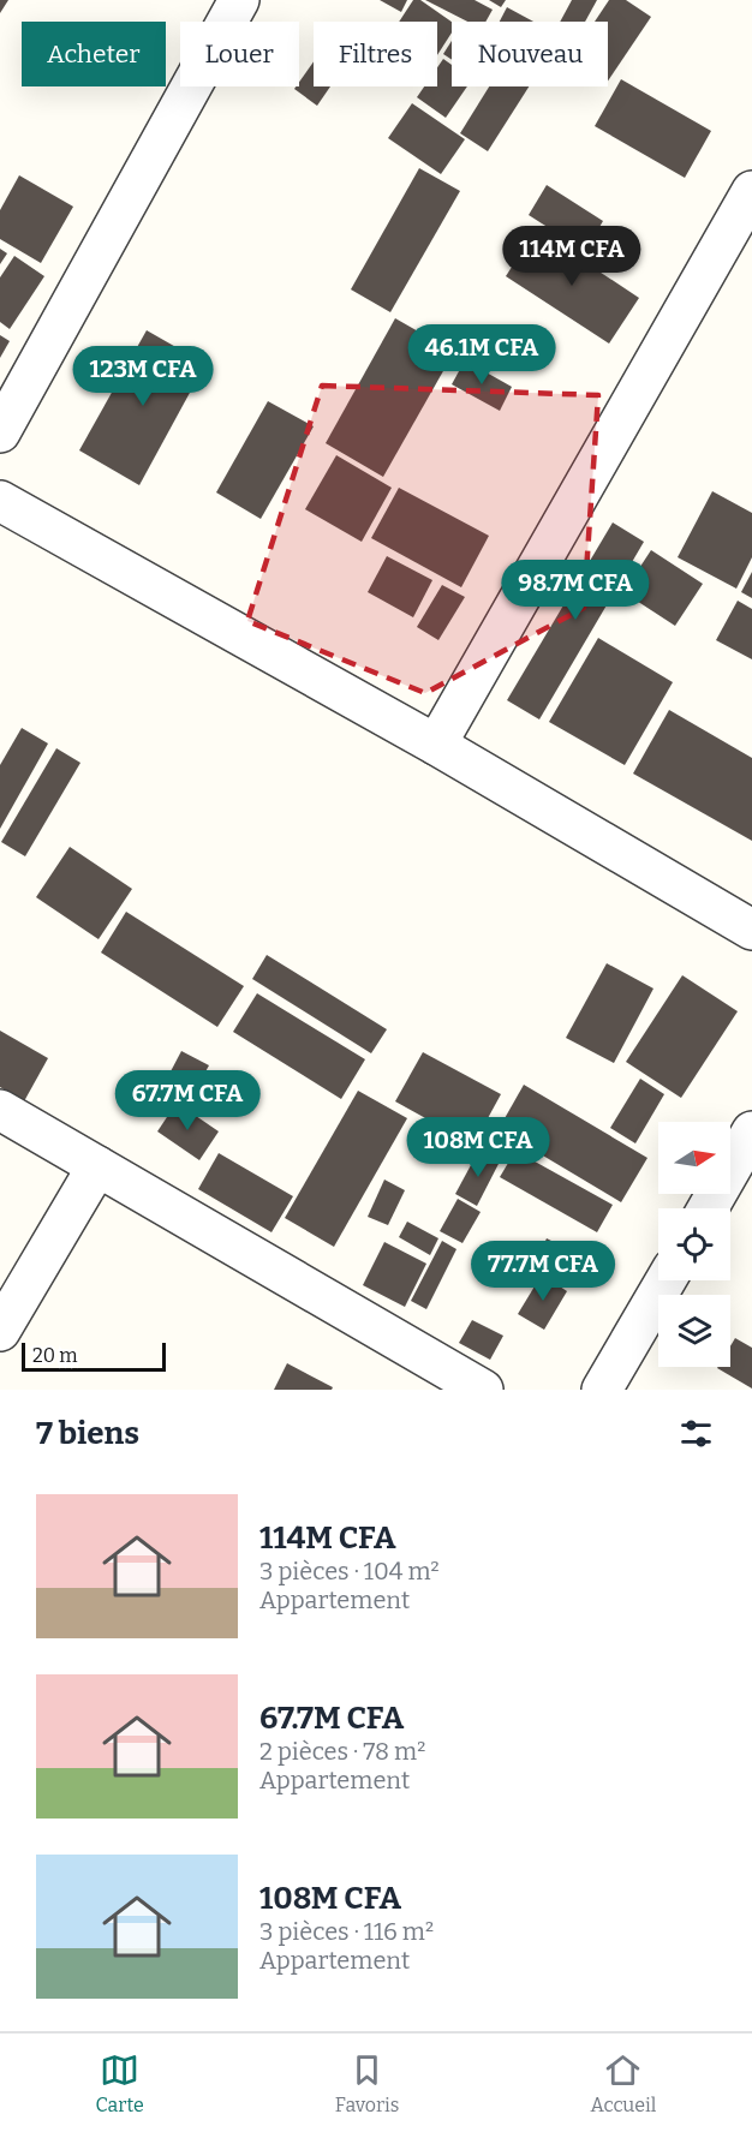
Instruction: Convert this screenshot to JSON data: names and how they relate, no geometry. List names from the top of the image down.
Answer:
{
  "scale_bar": "20 m",
  "north": "right",
  "page": {
    "chip": [
      "Acheter",
      "Louer",
      "Filtres",
      "Nouveau"
    ],
    "price": [
      "114M CFA",
      "46.1M CFA",
      "123M CFA",
      "98.7M CFA",
      "67.7M CFA",
      "108M CFA",
      "77.7M CFA"
    ],
    "scale": "20 m",
    "heading": "7 biens",
    "list": [
      {
        "name": "114M CFA",
        "note": "3 pièces · 104 m² · Appartement"
      },
      {
        "name": "67.7M CFA",
        "note": "2 pièces · 78 m² · Appartement"
      },
      {
        "name": "108M CFA",
        "note": "3 pièces · 116 m² · Appartement"
      }
    ],
    "tabs": ["Carte", "Favoris", "Accueil"]
  }
}
